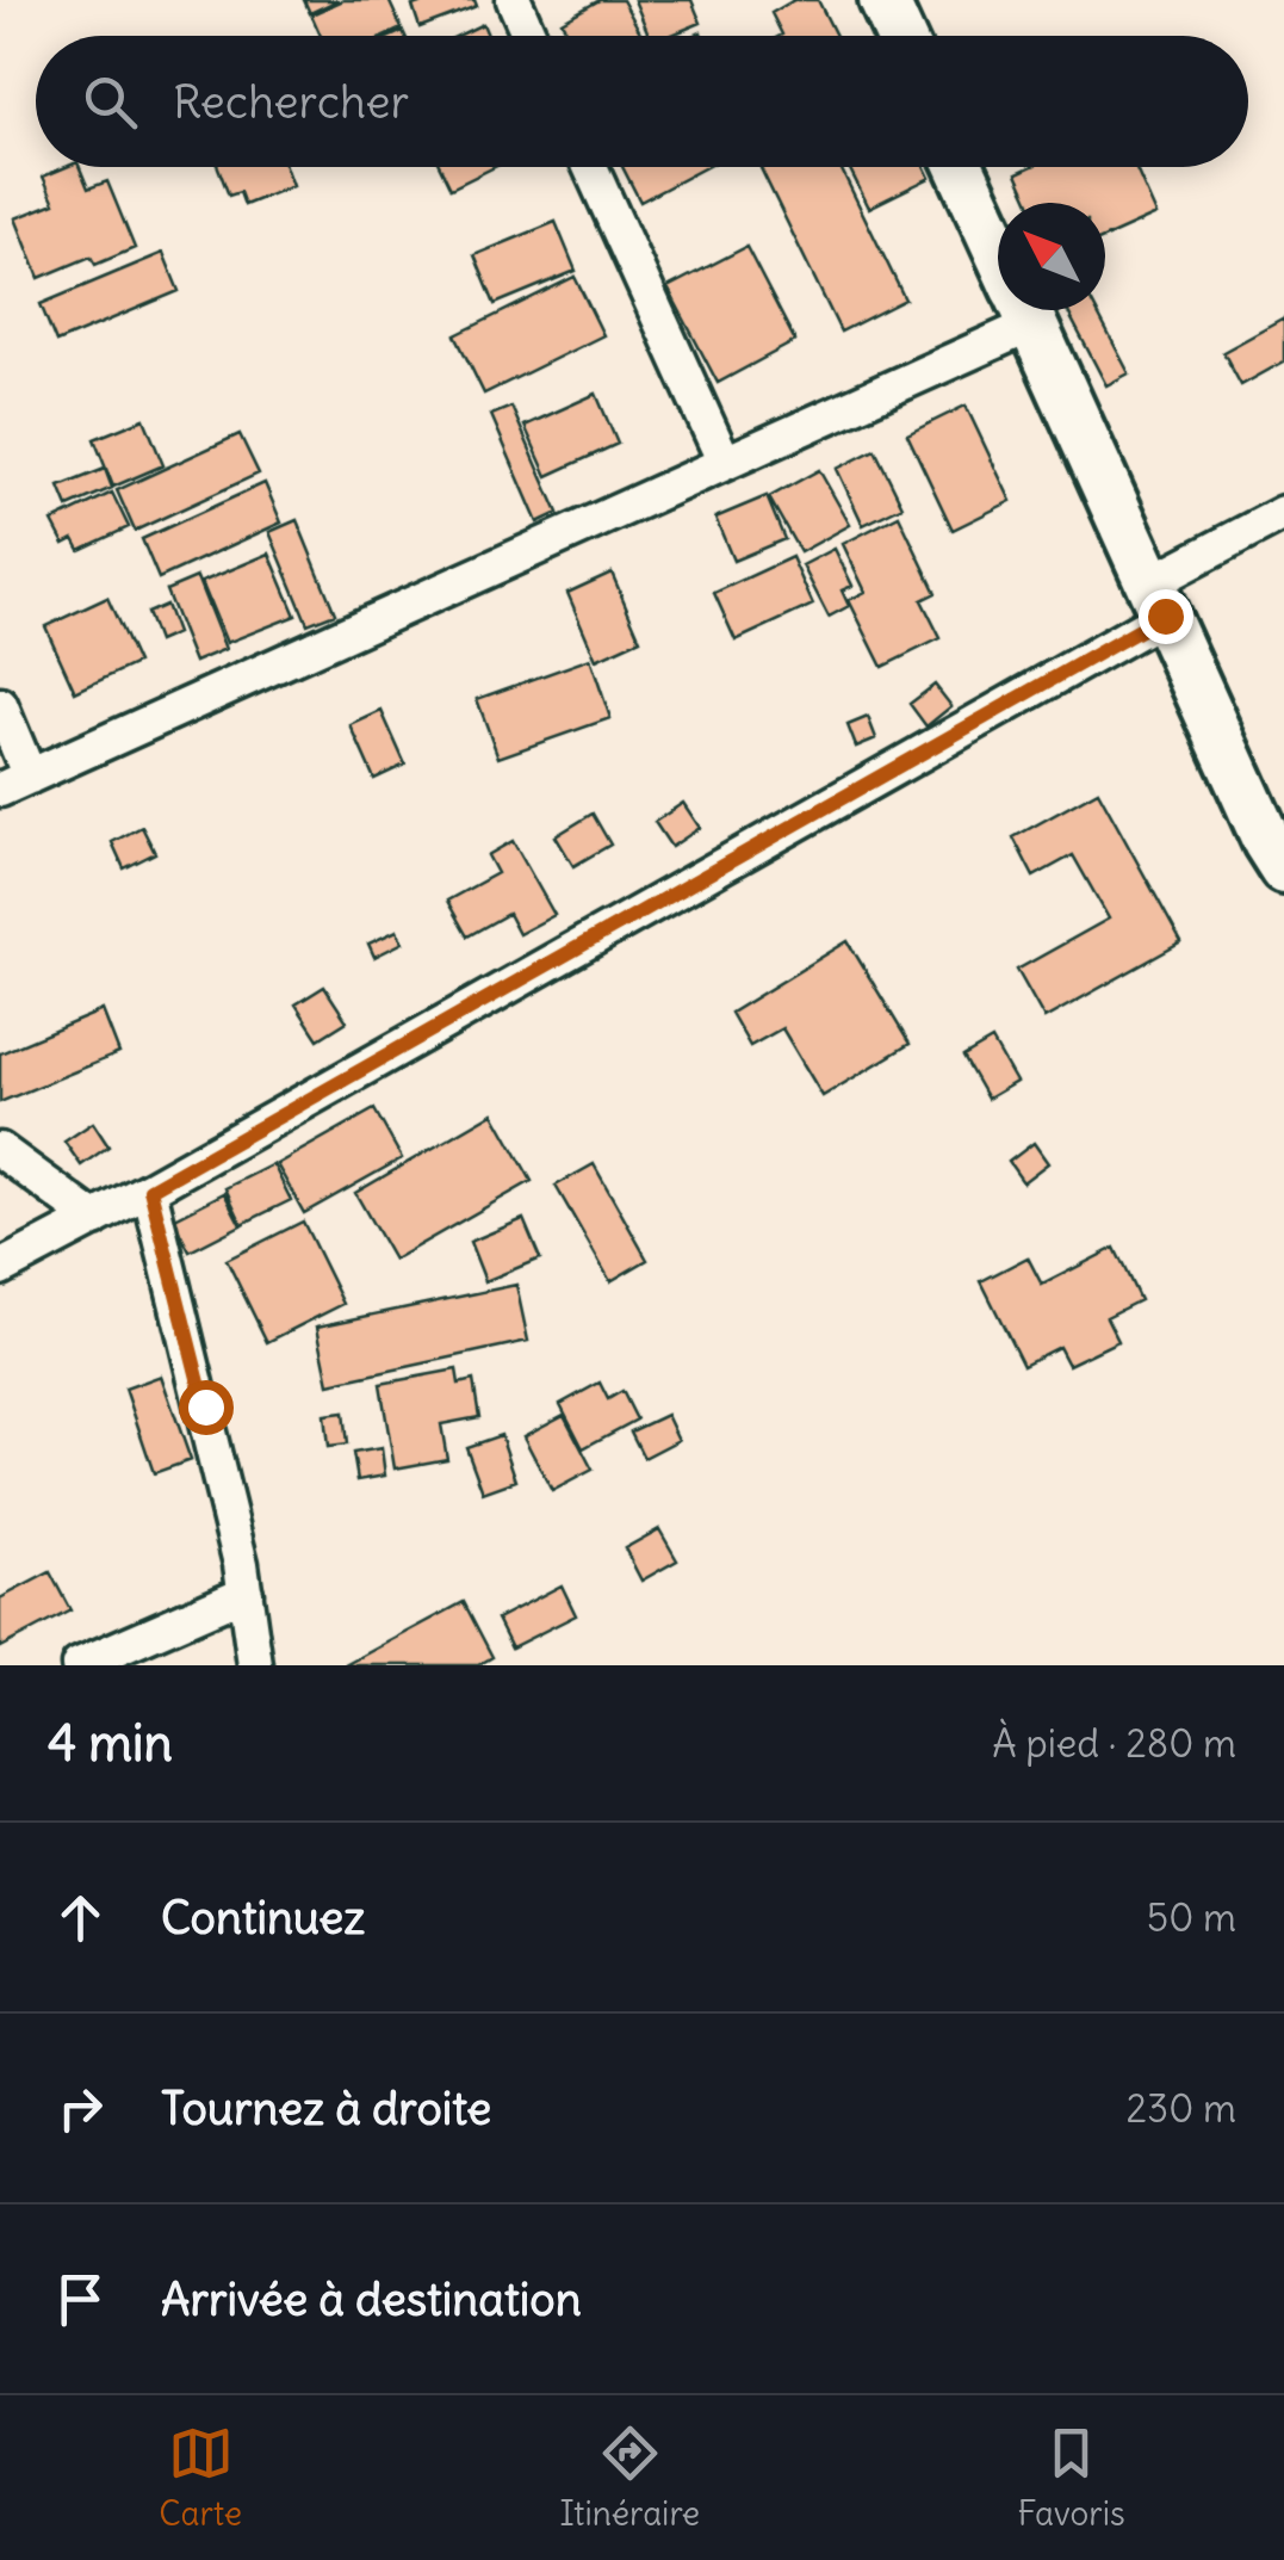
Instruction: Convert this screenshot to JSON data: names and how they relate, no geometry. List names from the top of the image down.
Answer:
{
  "north": "top left",
  "page": {
    "search": "Rechercher",
    "heading": ["4 min", "À pied · 280 m"],
    "list": [
      ["Continuez", "50 m"],
      ["Tournez à droite", "230 m"],
      "Arrivée à destination"
    ],
    "nav": ["Carte", "Itinéraire", "Favoris"]
  }
}
